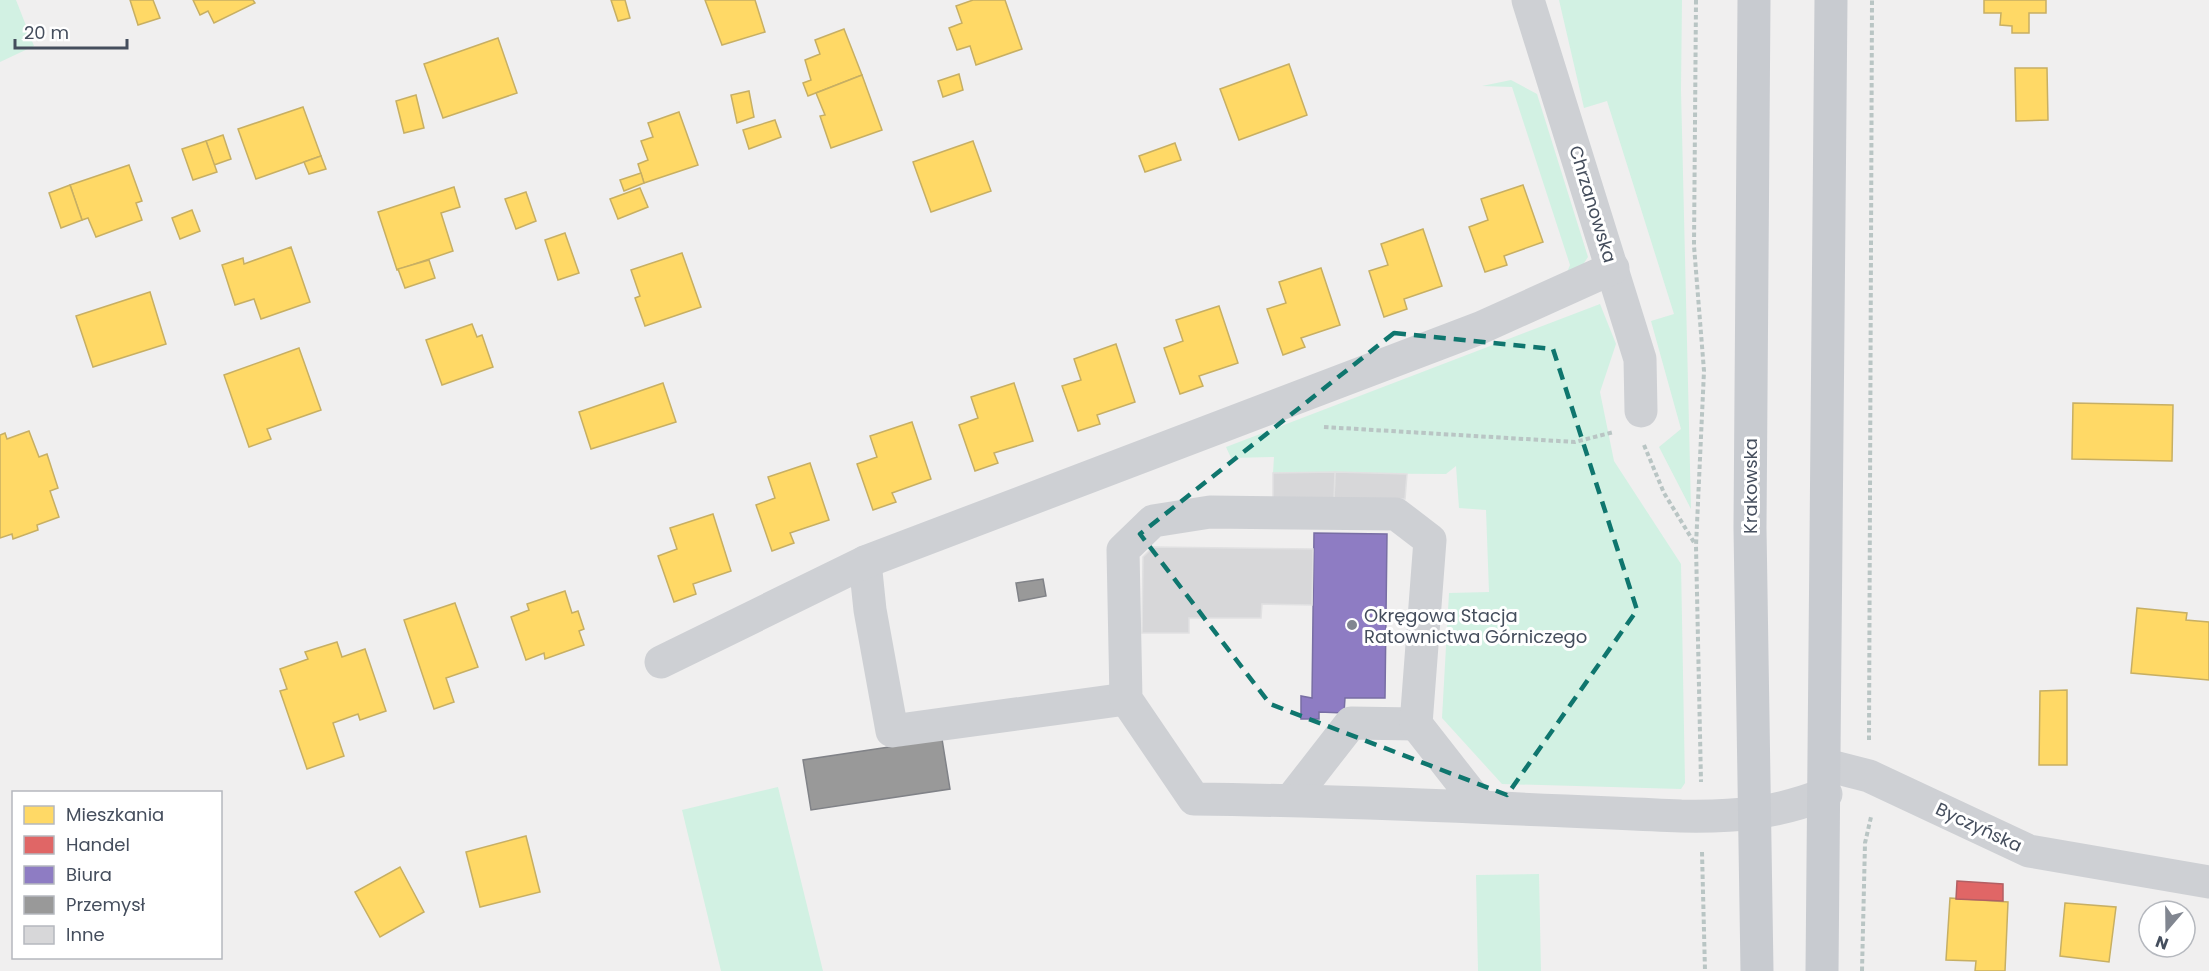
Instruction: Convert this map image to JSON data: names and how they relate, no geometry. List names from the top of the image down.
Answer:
{
  "streets": {
    "main road": ["Krakowska"],
    "street": ["Chrzanowska", "Byczyńska"]
  },
  "places": ["Okręgowa Stacja Ratownictwa Górniczego"],
  "legend": [
    "Mieszkania",
    "Handel",
    "Biura",
    "Przemysł",
    "Inne"
  ],
  "scale_bar": "20 m",
  "north": "bottom"
}
